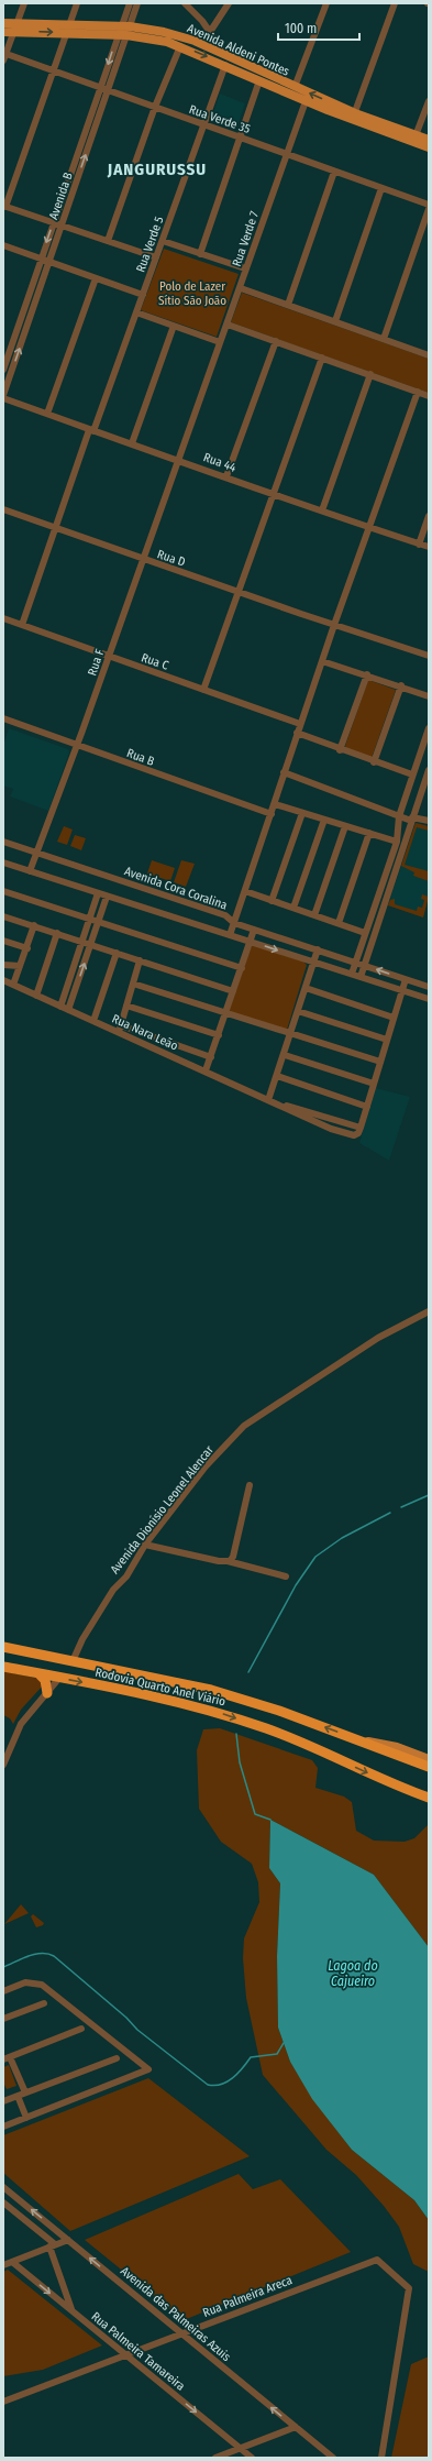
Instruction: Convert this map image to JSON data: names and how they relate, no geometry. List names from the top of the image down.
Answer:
{
  "streets": {
    "highway": ["Rodovia Quarto Anel Viário"],
    "main road": ["Avenida Aldeni Pontes"],
    "street": [
      "Rua Verde 35",
      "Avenida B",
      "Rua Verde 7",
      "Rua Verde 5",
      "Rua 44",
      "Rua D",
      "Rua C",
      "Rua F",
      "Rua B",
      "Avenida Cora Coralina",
      "Rua Nara Leão",
      "Avenida Dionísio Leonel Alencar",
      "Rua Palmeira Areca",
      "Avenida das Palmeiras Azuis",
      "Rua Palmeira Tamareira"
    ]
  },
  "crossings": [
    ["Avenida Aldeni Pontes", "Avenida B"],
    ["Avenida Aldeni Pontes", "Rua Verde 7"],
    ["Avenida Aldeni Pontes", "Rua Verde 5"],
    ["Rua Verde 35", "Avenida B"],
    ["Rua Verde 35", "Rua Verde 7"],
    ["Rua Verde 35", "Rua Verde 5"],
    ["Avenida B", "Rua 44"],
    ["Rua Verde 7", "Rua 44"],
    ["Rua Verde 7", "Rua F"],
    ["Rua Verde 5", "Rua 44"],
    ["Rua Verde 5", "Rua D"],
    ["Rua Verde 5", "Rua C"],
    ["Rua 44", "Rua F"],
    ["Rua D", "Rua F"],
    ["Rua C", "Rua F"],
    ["Rua F", "Rua B"],
    ["Rua F", "Avenida Cora Coralina"],
    ["Avenida Dionísio Leonel Alencar", "Rodovia Quarto Anel Viário"],
    ["Rua Palmeira Areca", "Avenida das Palmeiras Azuis"],
    ["Rua Palmeira Areca", "Rua Palmeira Tamareira"]
  ],
  "one_way": ["Avenida das Palmeiras Azuis", "Rua Palmeira Tamareira"],
  "districts": ["JANGURUSSU"],
  "water": ["Lagoa do Cajueiro"],
  "parks": ["Polo de Lazer Sítio São João"],
  "scale_bar": "100 m"
}
